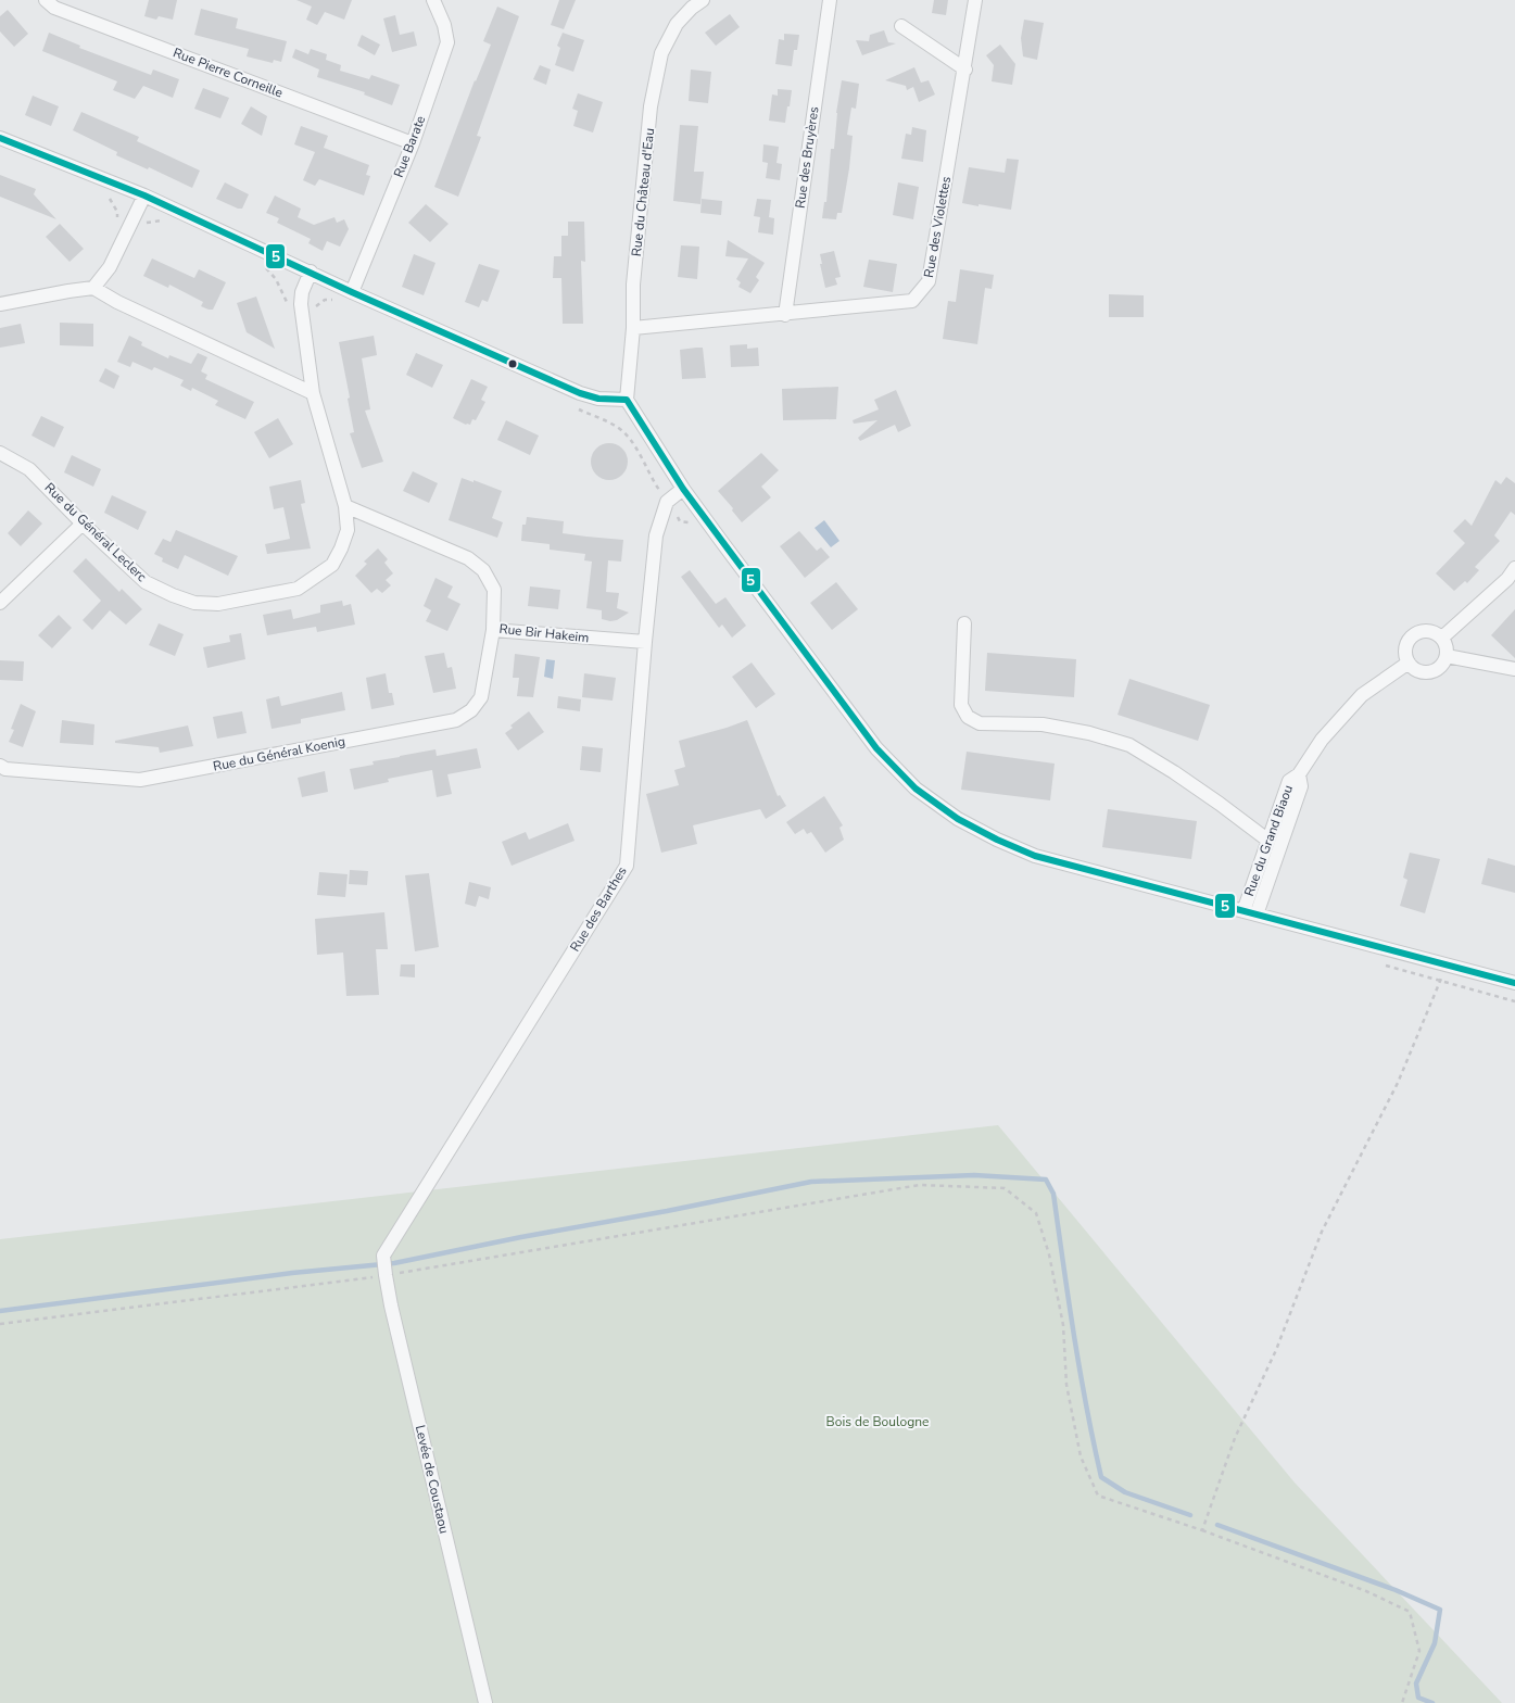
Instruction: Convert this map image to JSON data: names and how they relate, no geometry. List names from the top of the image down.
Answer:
{
  "streets": {
    "street": [
      "Rue Pierre Corneille",
      "Rue Barate",
      "Rue des Bruyères",
      "Rue du Château d'Eau",
      "Rue des Violettes",
      "Rue du Général Leclerc",
      "Rue Bir Hakeim",
      "Rue du Général Koenig",
      "Rue du Grand Biaou",
      "Rue des Barthes",
      "Levée de Coustaou"
    ]
  },
  "crossings": [
    ["Rue Pierre Corneille", "Rue Barate"],
    ["Rue des Bruyères", "Rue des Violettes"],
    ["Rue du Château d'Eau", "Rue des Violettes"],
    ["Rue du Général Leclerc", "Rue Bir Hakeim"],
    ["Rue Bir Hakeim", "Rue du Général Koenig"],
    ["Rue Bir Hakeim", "Rue des Barthes"],
    ["Rue des Barthes", "Levée de Coustaou"]
  ],
  "parks": ["Bois de Boulogne"],
  "lines": ["transit line 5"]
}
